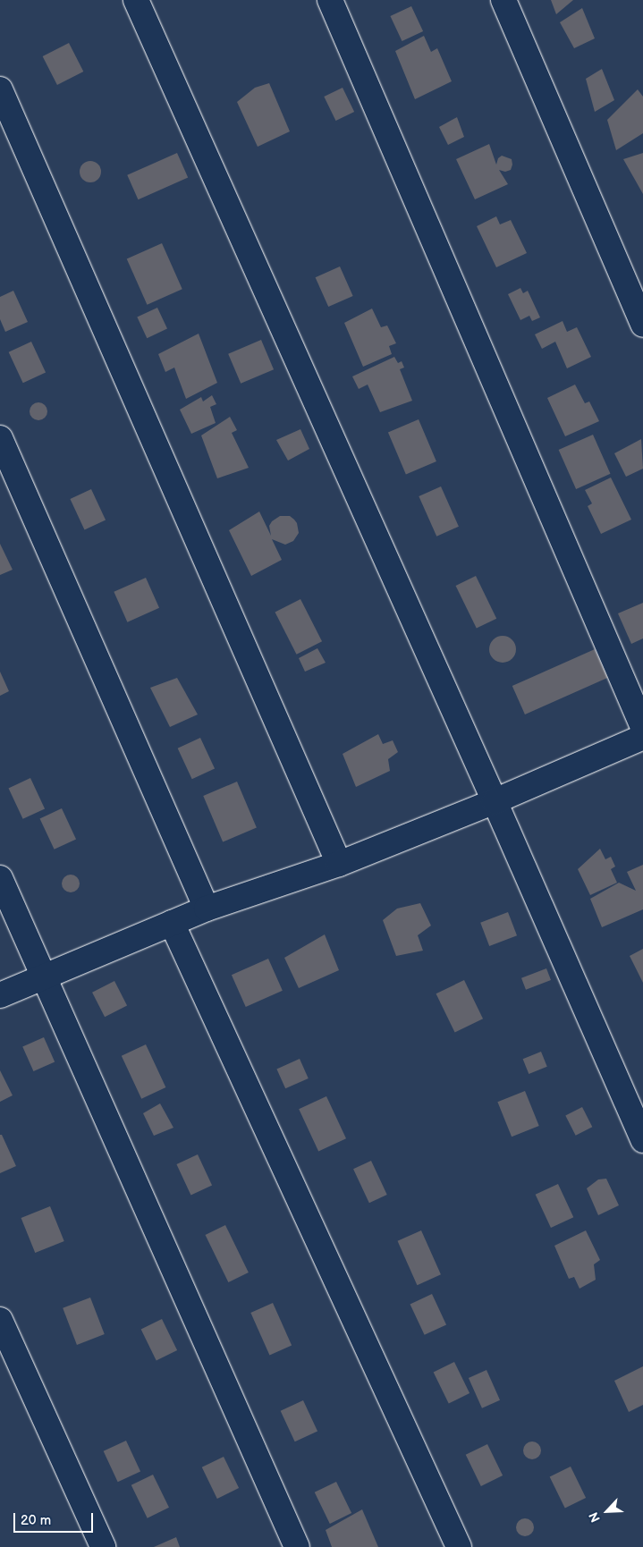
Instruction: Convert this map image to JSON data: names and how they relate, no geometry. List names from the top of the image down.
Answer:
{
  "scale_bar": "20 m",
  "north": "bottom left"
}
